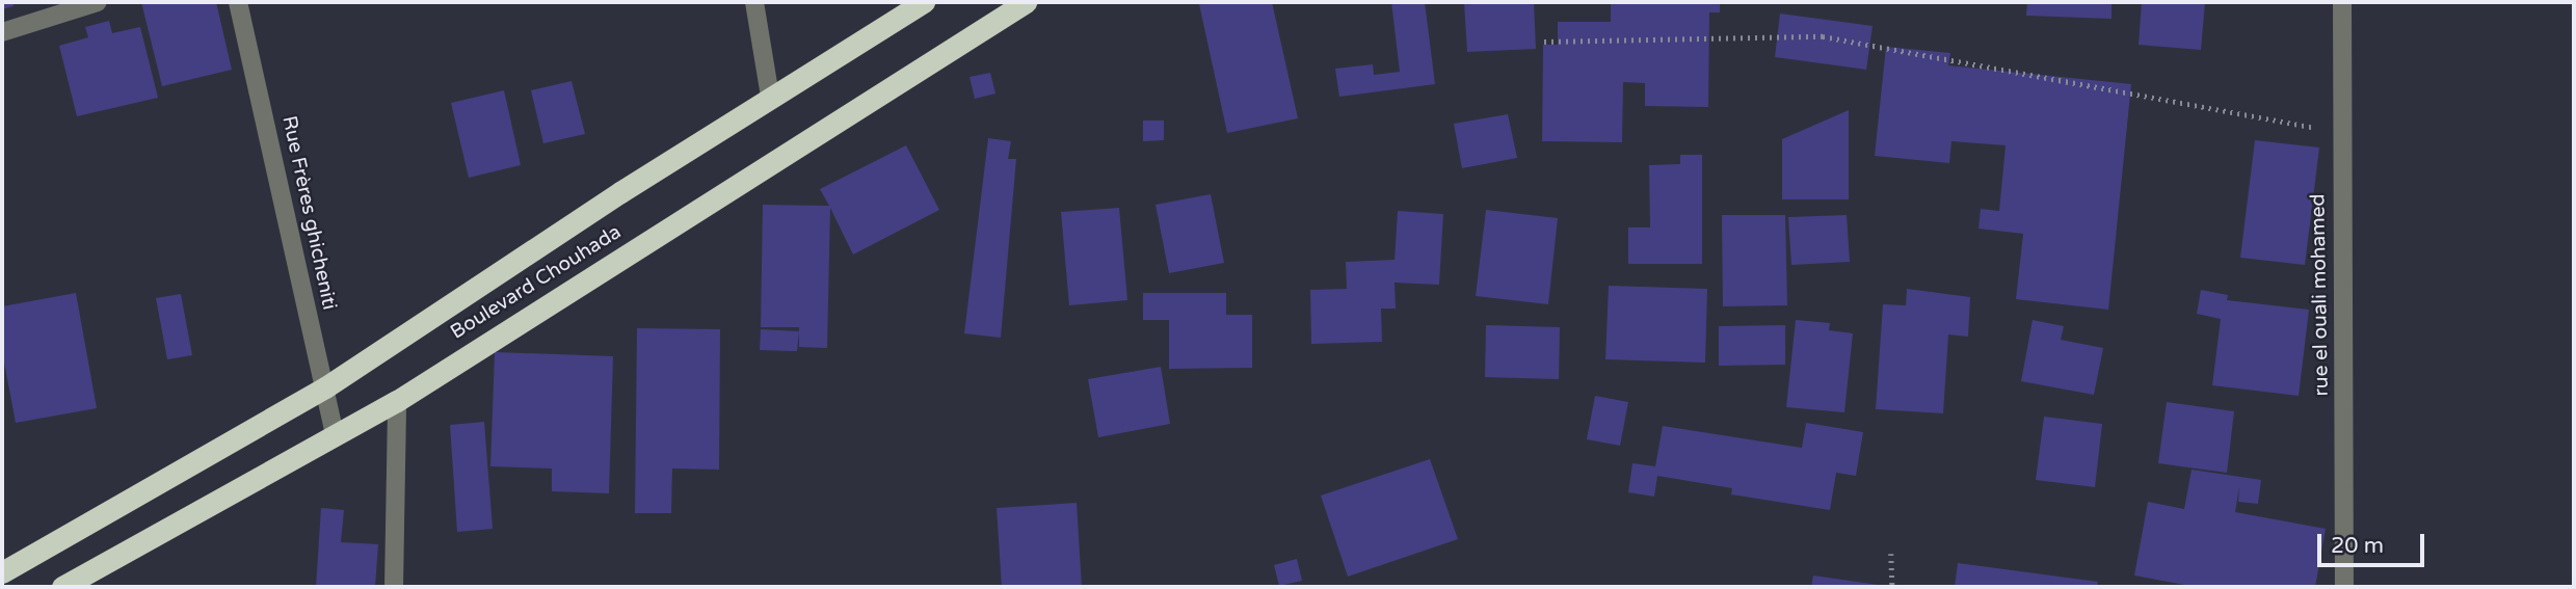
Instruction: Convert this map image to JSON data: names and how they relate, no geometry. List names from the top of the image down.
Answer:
{
  "streets": {
    "highway": ["Boulevard Chouhada"],
    "street": ["Rue Frères ghicheniti", "rue el ouali mohamed"]
  },
  "crossings": [
    ["Rue Frères ghicheniti", "Boulevard Chouhada"]
  ],
  "scale_bar": "20 m"
}
